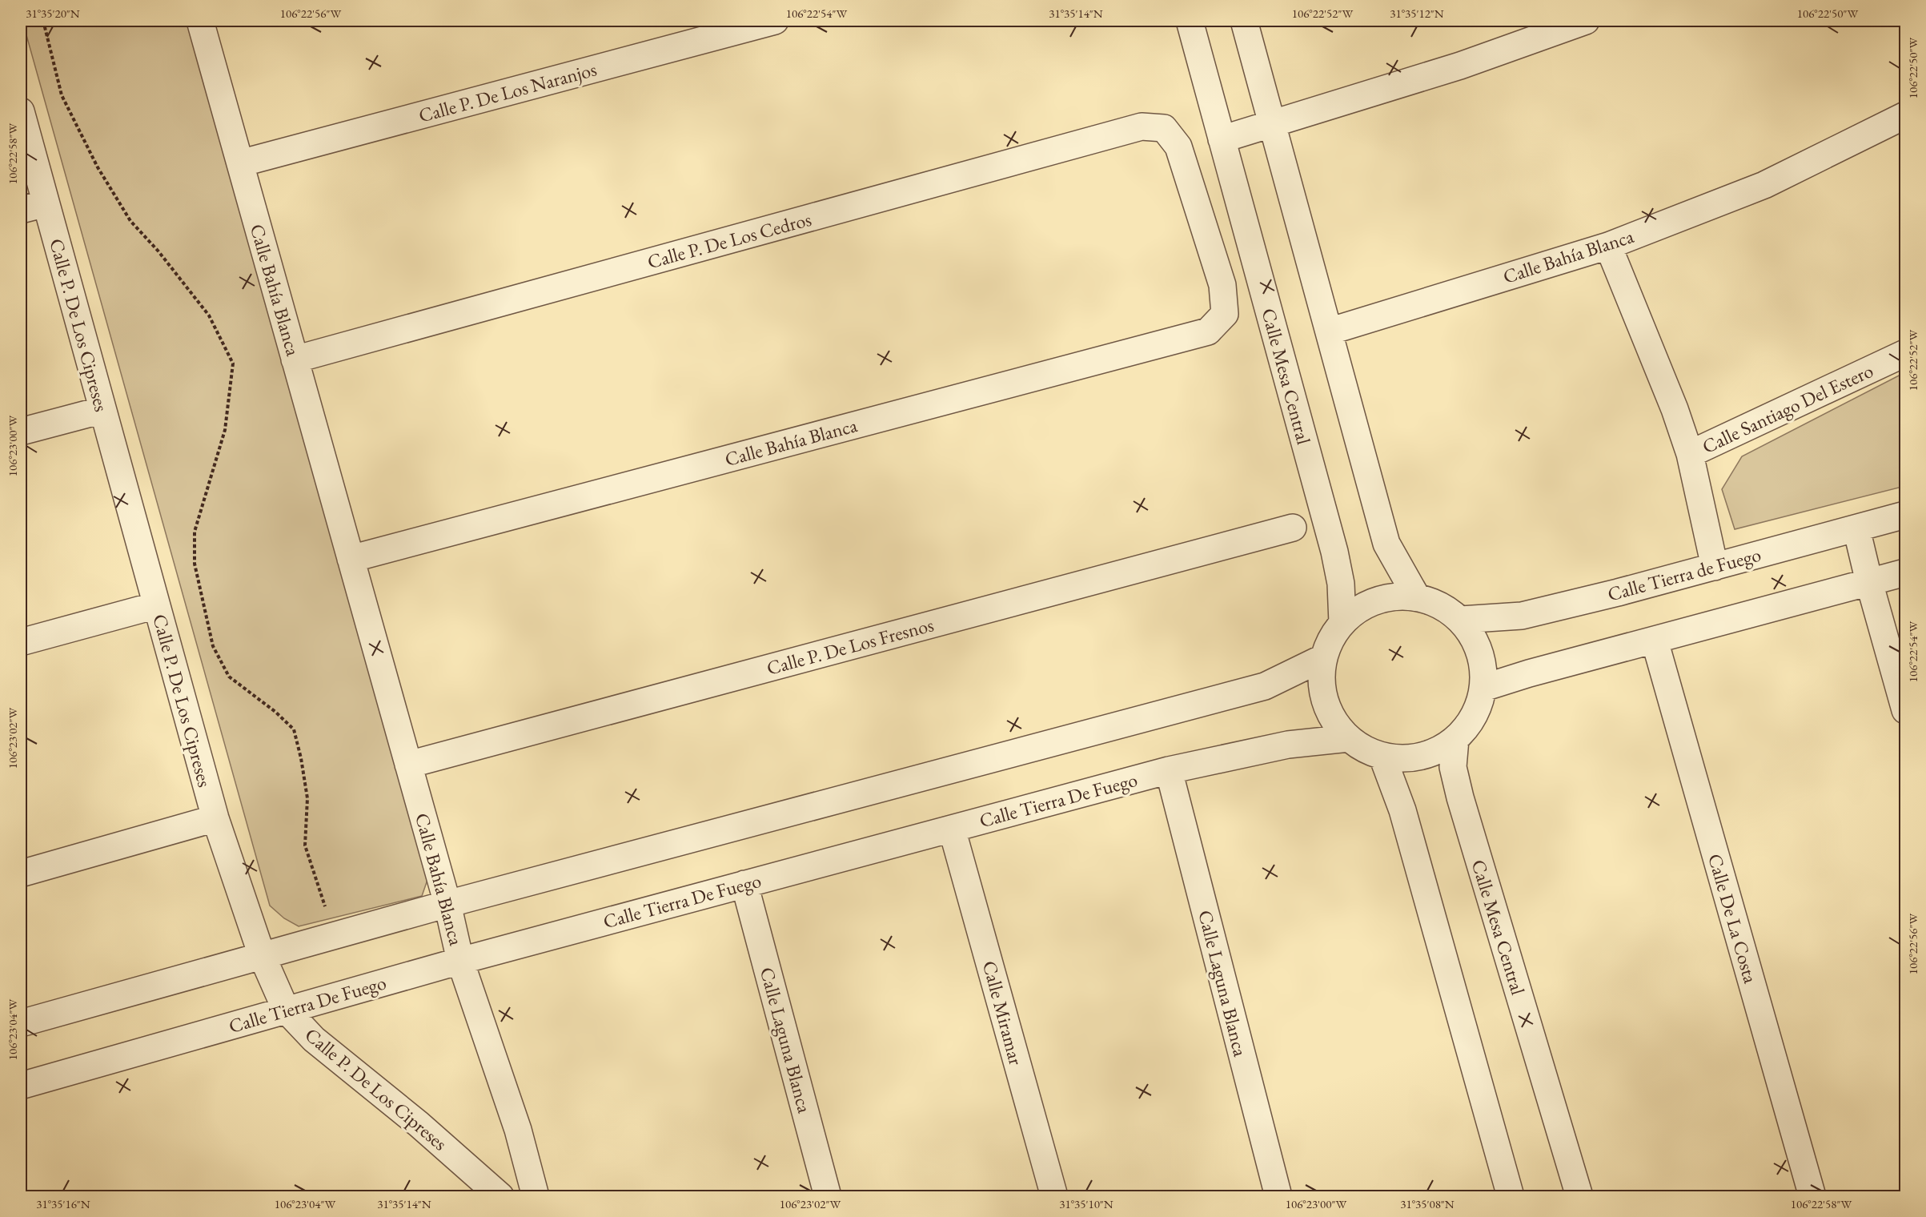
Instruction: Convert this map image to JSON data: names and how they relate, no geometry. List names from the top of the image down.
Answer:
{
  "streets": {
    "street": [
      "Calle P. De Los Naranjos",
      "Calle P. De Los Cedros",
      "Calle Bahía Blanca",
      "Calle P. De Los Cipreses",
      "Calle Mesa Central",
      "Calle Santiago Del Estero",
      "Calle Tierra de Fuego",
      "Calle P. De Los Fresnos",
      "Calle Tierra De Fuego",
      "Calle De La Costa",
      "Calle Laguna Blanca",
      "Calle Miramar"
    ]
  },
  "crossings": [
    ["Calle P. De Los Naranjos", "Calle Bahía Blanca"],
    ["Calle P. De Los Cedros", "Calle Bahía Blanca"],
    ["Calle Bahía Blanca", "Calle Santiago Del Estero"],
    ["Calle Bahía Blanca", "Calle P. De Los Fresnos"],
    ["Calle Bahía Blanca", "Calle Tierra De Fuego"],
    ["Calle P. De Los Cipreses", "Calle Tierra De Fuego"],
    ["Calle Mesa Central", "Calle Tierra de Fuego"],
    ["Calle Mesa Central", "Calle Tierra De Fuego"],
    ["Calle Tierra de Fuego", "Calle Tierra De Fuego"],
    ["Calle Tierra De Fuego", "Calle Laguna Blanca"],
    ["Calle Tierra De Fuego", "Calle Miramar"]
  ],
  "coordinates": [
    "31°35'20\"N",
    "106°22'56\"W",
    "106°22'54\"W",
    "31°35'14\"N",
    "106°22'52\"W",
    "31°35'12\"N",
    "106°22'50\"W",
    "106°22'58\"W",
    "106°23'00\"W",
    "106°23'02\"W",
    "106°23'04\"W",
    "31°35'16\"N",
    "31°35'10\"N",
    "31°35'08\"N"
  ]
}
